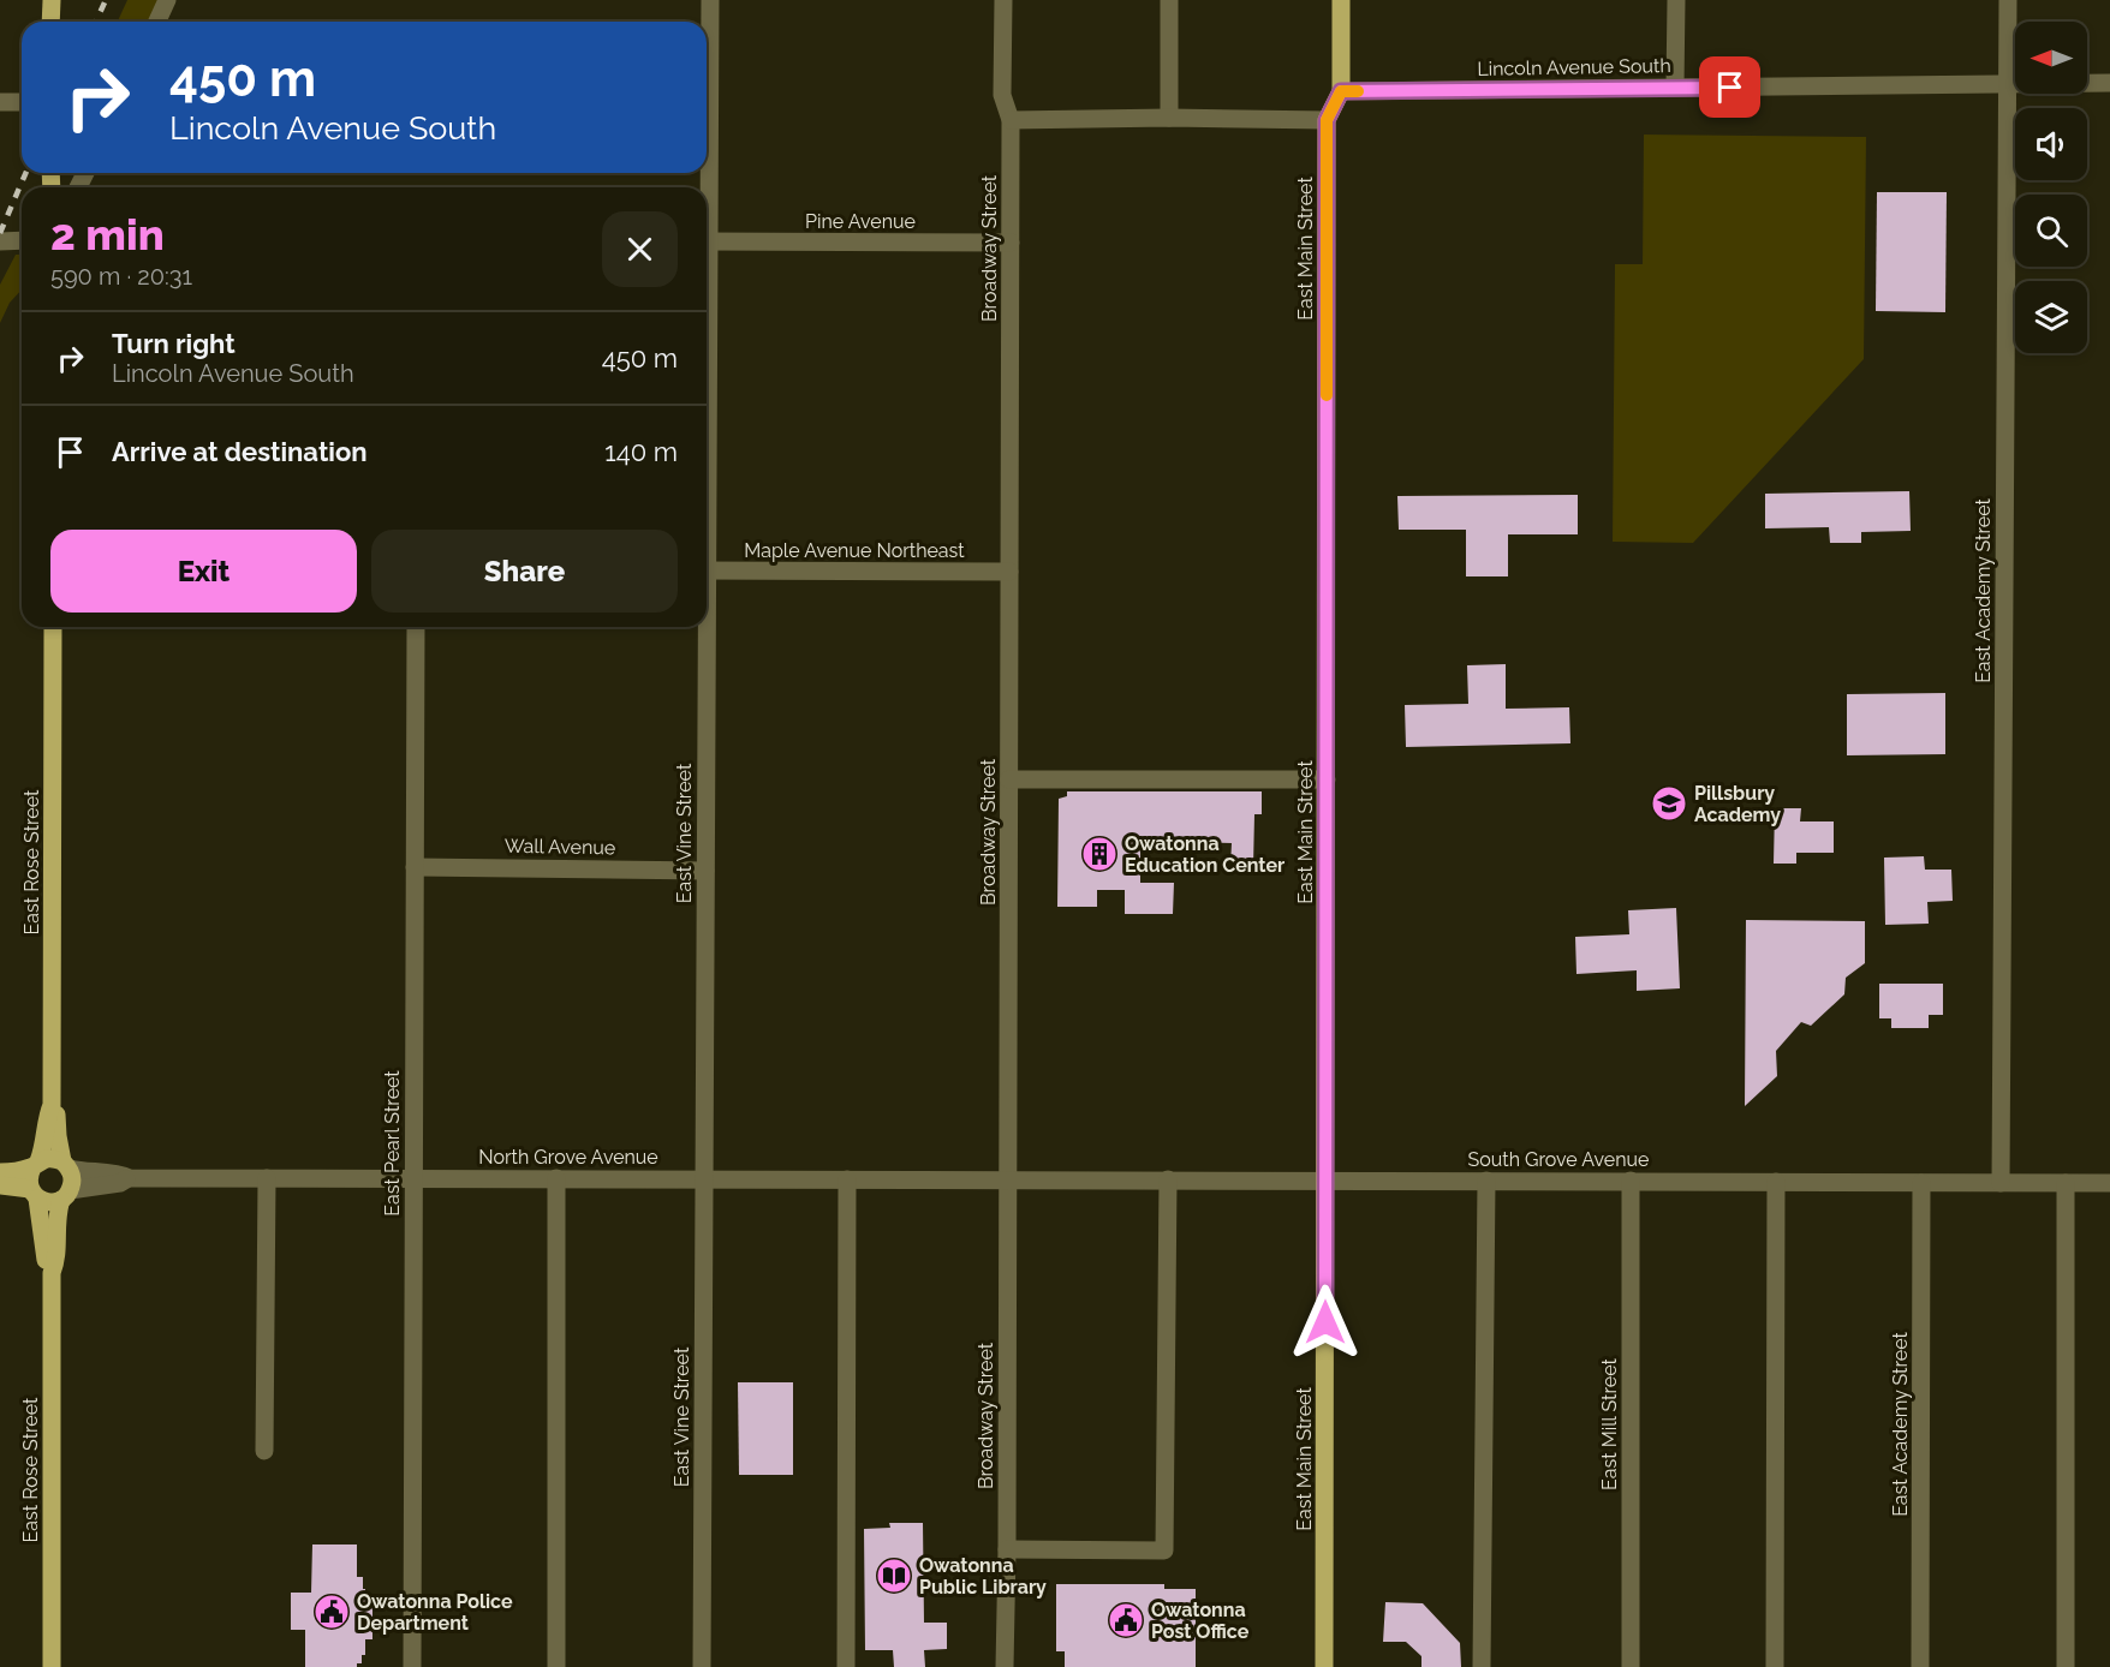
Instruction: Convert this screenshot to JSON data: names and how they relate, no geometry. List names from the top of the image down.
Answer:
{
  "streets": {
    "main road": ["East Main Street", "East Rose Street"],
    "street": [
      "Lincoln Avenue South",
      "Pine Avenue",
      "Broadway Street",
      "Maple Avenue Northeast",
      "East Academy Street",
      "East Vine Street",
      "Wall Avenue",
      "East Pearl Street",
      "North Grove Avenue",
      "South Grove Avenue",
      "East Mill Street"
    ]
  },
  "crossings": [
    ["Lincoln Avenue South", "East Main Street"],
    ["Lincoln Avenue South", "East Academy Street"],
    ["Pine Avenue", "Broadway Street"],
    ["Broadway Street", "Maple Avenue Northeast"],
    ["Broadway Street", "North Grove Avenue"],
    ["Broadway Street", "South Grove Avenue"],
    ["East Main Street", "South Grove Avenue"],
    ["East Academy Street", "South Grove Avenue"],
    ["East Vine Street", "Wall Avenue"],
    ["East Vine Street", "North Grove Avenue"],
    ["Wall Avenue", "East Pearl Street"],
    ["East Rose Street", "North Grove Avenue"],
    ["East Pearl Street", "North Grove Avenue"],
    ["North Grove Avenue", "South Grove Avenue"],
    ["South Grove Avenue", "East Mill Street"]
  ],
  "places": {
    "school or university": ["Pillsbury Academy"],
    "building": ["Owatonna Education Center"],
    "library": ["Owatonna Public Library"],
    "public building": ["Owatonna Police Department", "Owatonna Post Office"]
  },
  "north": "left",
  "page": {
    "turn": ["450 m", "Lincoln Avenue South"],
    "heading": ["2 min", "590 m · 20:31"],
    "list": [
      {
        "name": "Turn right",
        "note": "Lincoln Avenue South",
        "value": "450 m"
      },
      {
        "name": "Arrive at destination",
        "value": "140 m"
      }
    ],
    "buttons": ["Exit", "Share"]
  }
}
